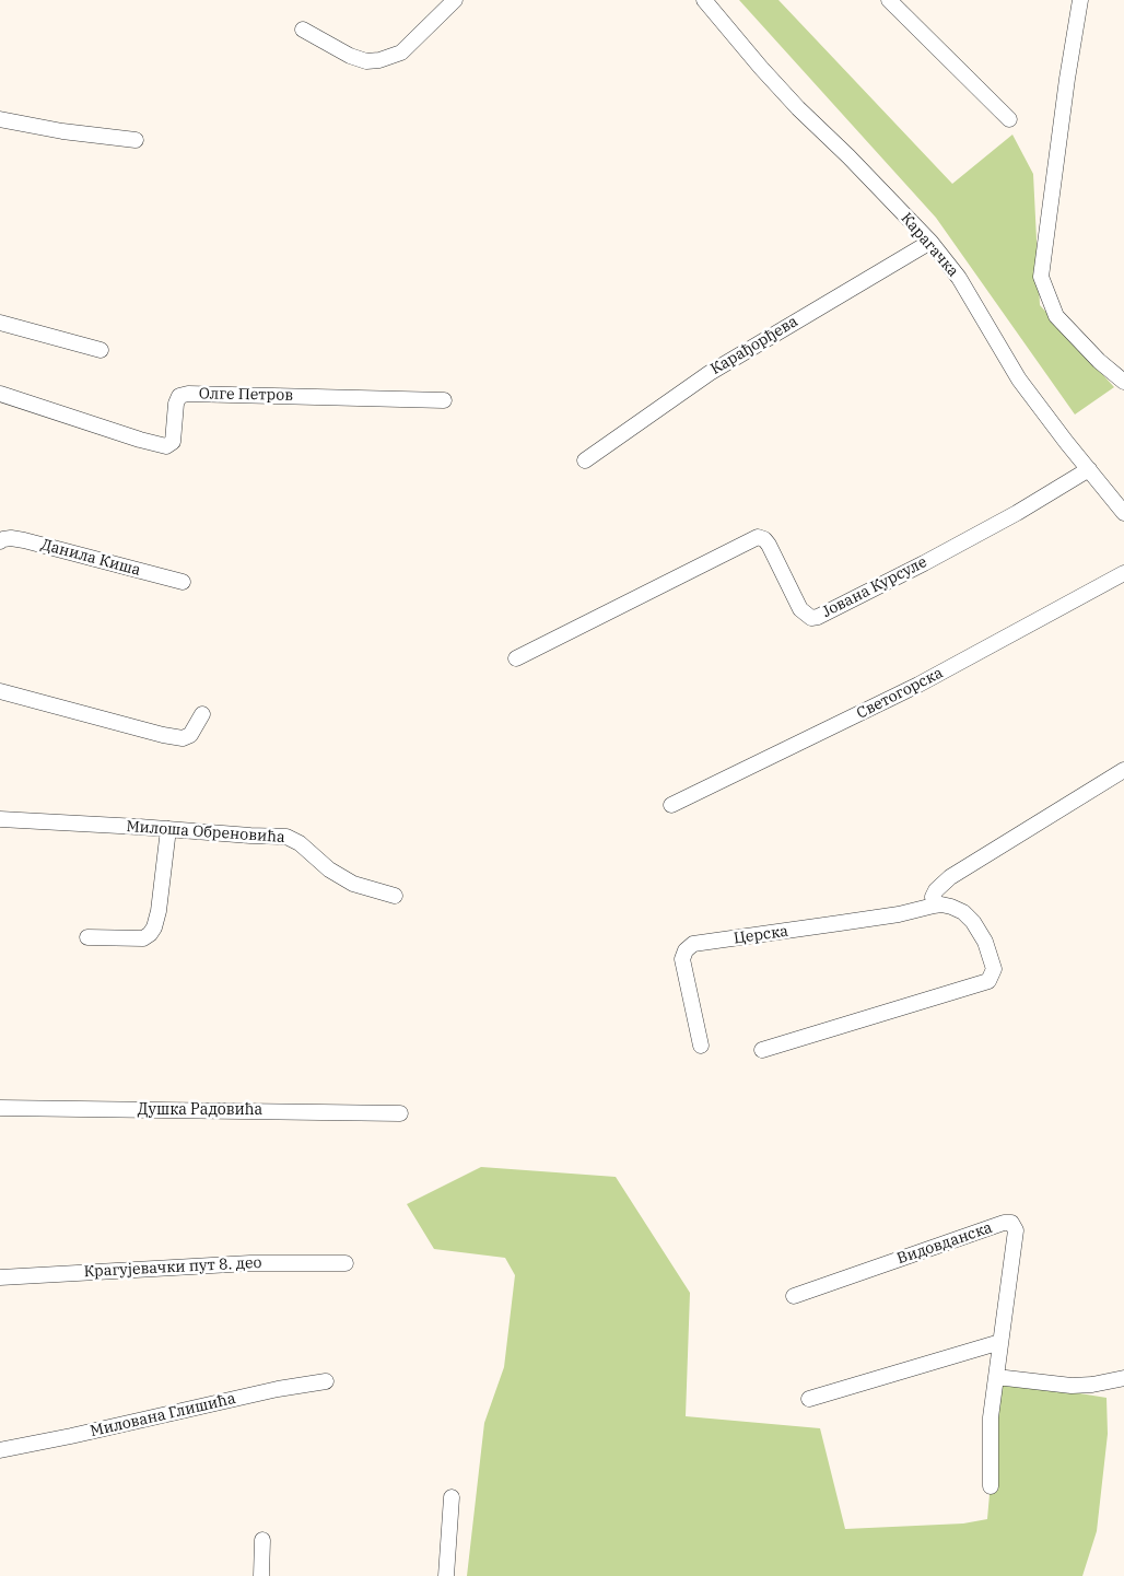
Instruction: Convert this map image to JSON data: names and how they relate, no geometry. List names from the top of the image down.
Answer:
{
  "streets": {
    "street": [
      "Карагачка",
      "Карађорђева",
      "Олге Петров",
      "Данила Киша",
      "Јована Курсуле",
      "Светогорска",
      "Милоша Обреновића",
      "Церска",
      "Душка Радовића",
      "Видовданска",
      "Крагујевачки пут 8. део",
      "Милована Глишића"
    ]
  },
  "crossings": [
    ["Карагачка", "Карађорђева"],
    ["Карагачка", "Јована Курсуле"]
  ]
}
